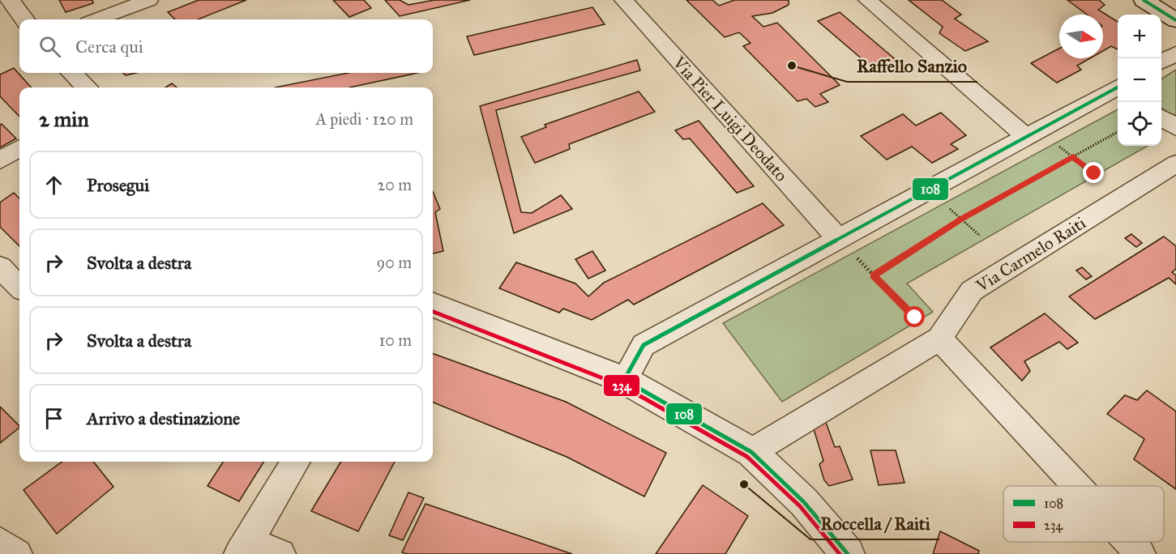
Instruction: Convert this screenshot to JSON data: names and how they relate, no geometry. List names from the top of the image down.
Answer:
{
  "streets": {
    "street": ["Via Pier Luigi Deodato", "Via Carmelo Raiti"]
  },
  "places": ["Raffello Sanzio", "Roccella / Raiti"],
  "lines": ["transit line 108", "transit line 234"],
  "legend": ["108", "234"],
  "north": "right",
  "page": {
    "map_buttons": ["+", "−"],
    "search": "Cerca qui",
    "heading": ["2 min", "A piedi · 120 m"],
    "list": [
      ["Prosegui", "20 m"],
      ["Svolta a destra", "90 m"],
      ["Svolta a destra", "10 m"],
      "Arrivo a destinazione"
    ]
  }
}
